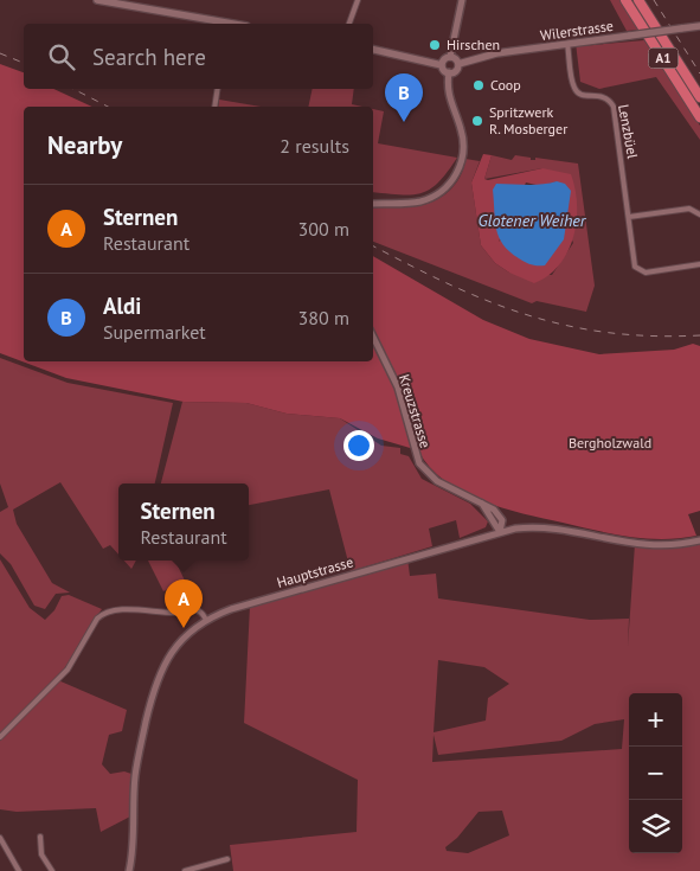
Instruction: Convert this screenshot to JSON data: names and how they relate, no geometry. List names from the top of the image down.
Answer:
{
  "streets": {
    "highway": ["A1"],
    "main road": ["Wilerstrasse"],
    "street": ["Lenzbüel", "Kreuzstrasse", "Hauptstrasse"]
  },
  "crossings": [
    ["Wilerstrasse", "Lenzbüel"],
    ["Kreuzstrasse", "Hauptstrasse"]
  ],
  "water": ["Glotener Weiher"],
  "parks": ["Bergholzwald"],
  "places": ["Hirschen", "Coop", "Spritzwerk R. Mosberger"],
  "page": {
    "search": "Search here",
    "pins": ["B", "A"],
    "heading": ["Nearby", "2 results"],
    "list": [
      {
        "mark": "A",
        "name": "Sternen",
        "note": "Restaurant",
        "value": "300 m"
      },
      {
        "mark": "B",
        "name": "Aldi",
        "note": "Supermarket",
        "value": "380 m"
      }
    ],
    "popup": ["Sternen", "Restaurant"],
    "map_buttons": ["+", "−"]
  }
}
